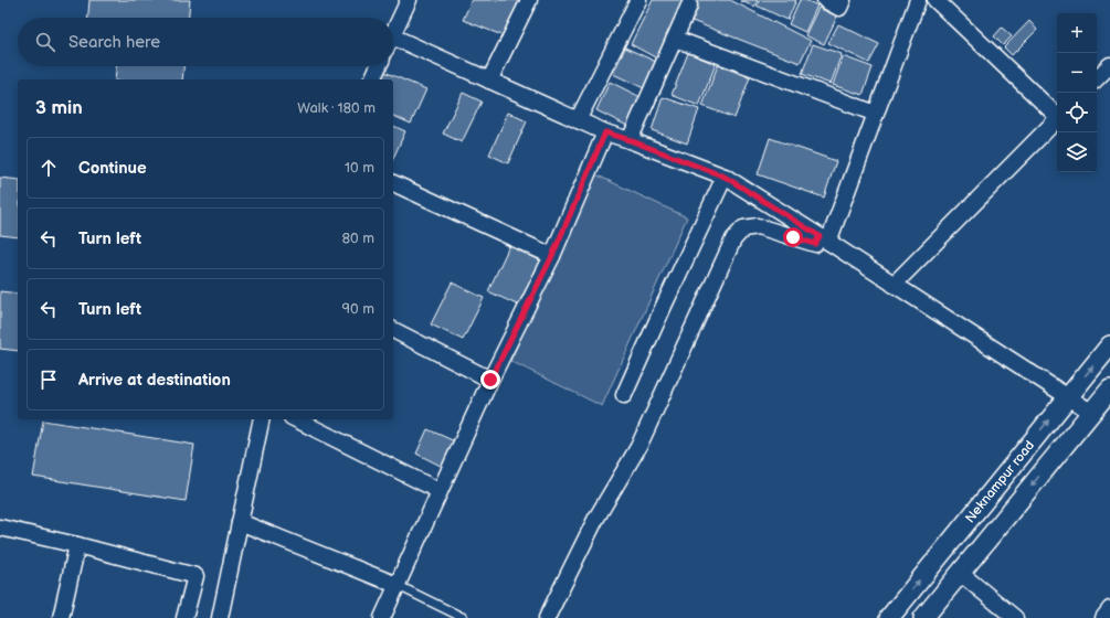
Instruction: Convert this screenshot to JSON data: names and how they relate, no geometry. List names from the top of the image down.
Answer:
{
  "streets": {
    "street": ["Neknampur road"]
  },
  "page": {
    "map_buttons": ["+", "−"],
    "search": "Search here",
    "heading": ["3 min", "Walk · 180 m"],
    "list": [
      ["Continue", "10 m"],
      ["Turn left", "80 m"],
      ["Turn left", "90 m"],
      "Arrive at destination"
    ]
  }
}
